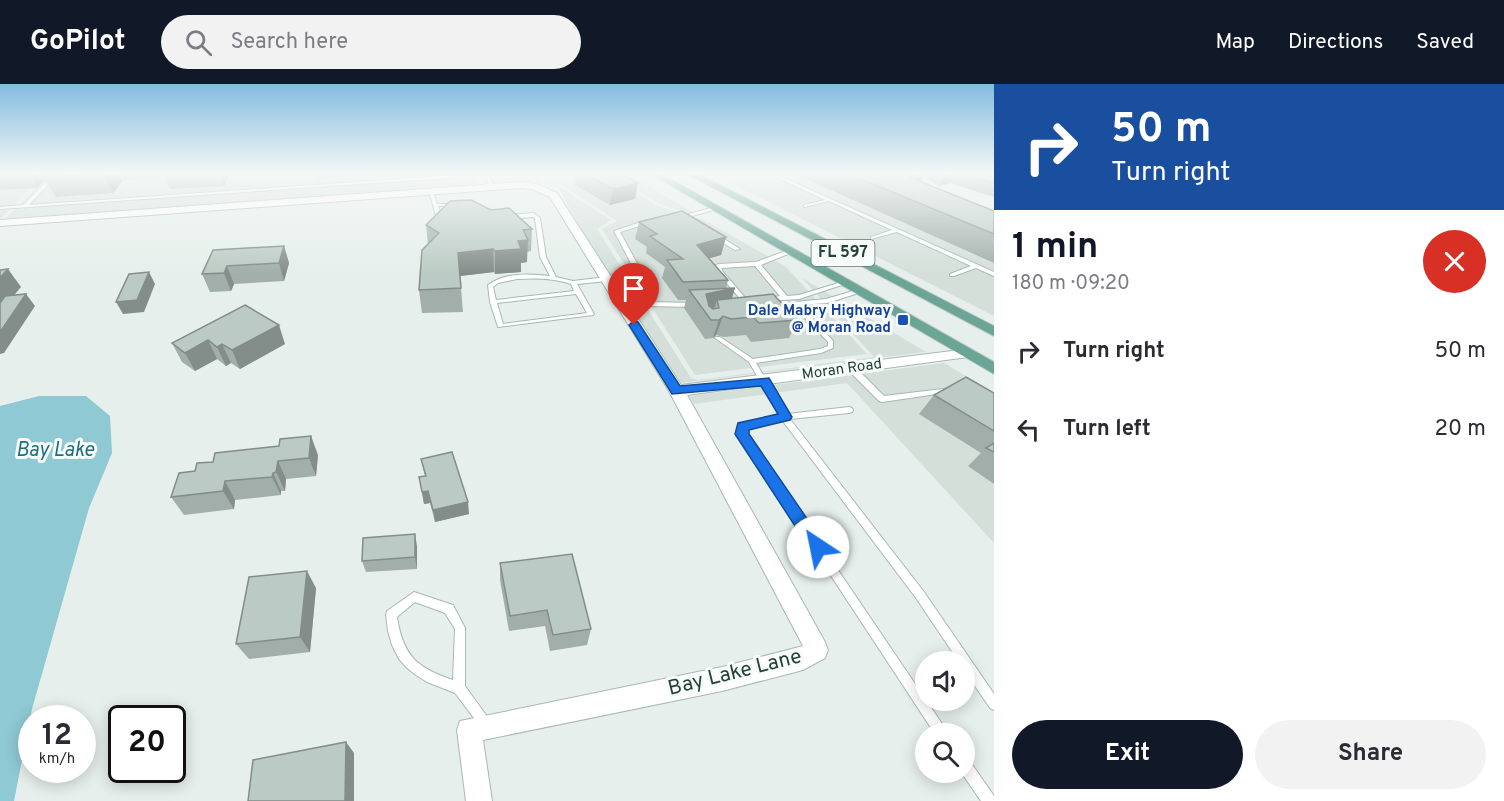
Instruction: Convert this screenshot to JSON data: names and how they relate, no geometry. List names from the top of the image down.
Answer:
{
  "streets": {
    "main road": ["FL 597"],
    "street": ["Moran Road", "Bay Lake Lane"]
  },
  "crossings": [
    ["FL 597", "Moran Road"],
    ["Moran Road", "Bay Lake Lane"]
  ],
  "water": ["Bay Lake"],
  "places": {
    "transit": ["Dale Mabry Highway @ Moran Road"]
  },
  "page": {
    "header": "GoPilot",
    "search": "Search here",
    "nav": ["Map", "Directions", "Saved"],
    "turn": ["50 m", "Turn right"],
    "heading": ["1 min", "180 m · 09:20"],
    "list": [
      {
        "name": "Turn right",
        "value": "50 m"
      },
      {
        "name": "Turn left",
        "value": "20 m"
      }
    ],
    "speed": "12 km/h",
    "limit": "20",
    "buttons": ["Exit", "Share"]
  }
}
